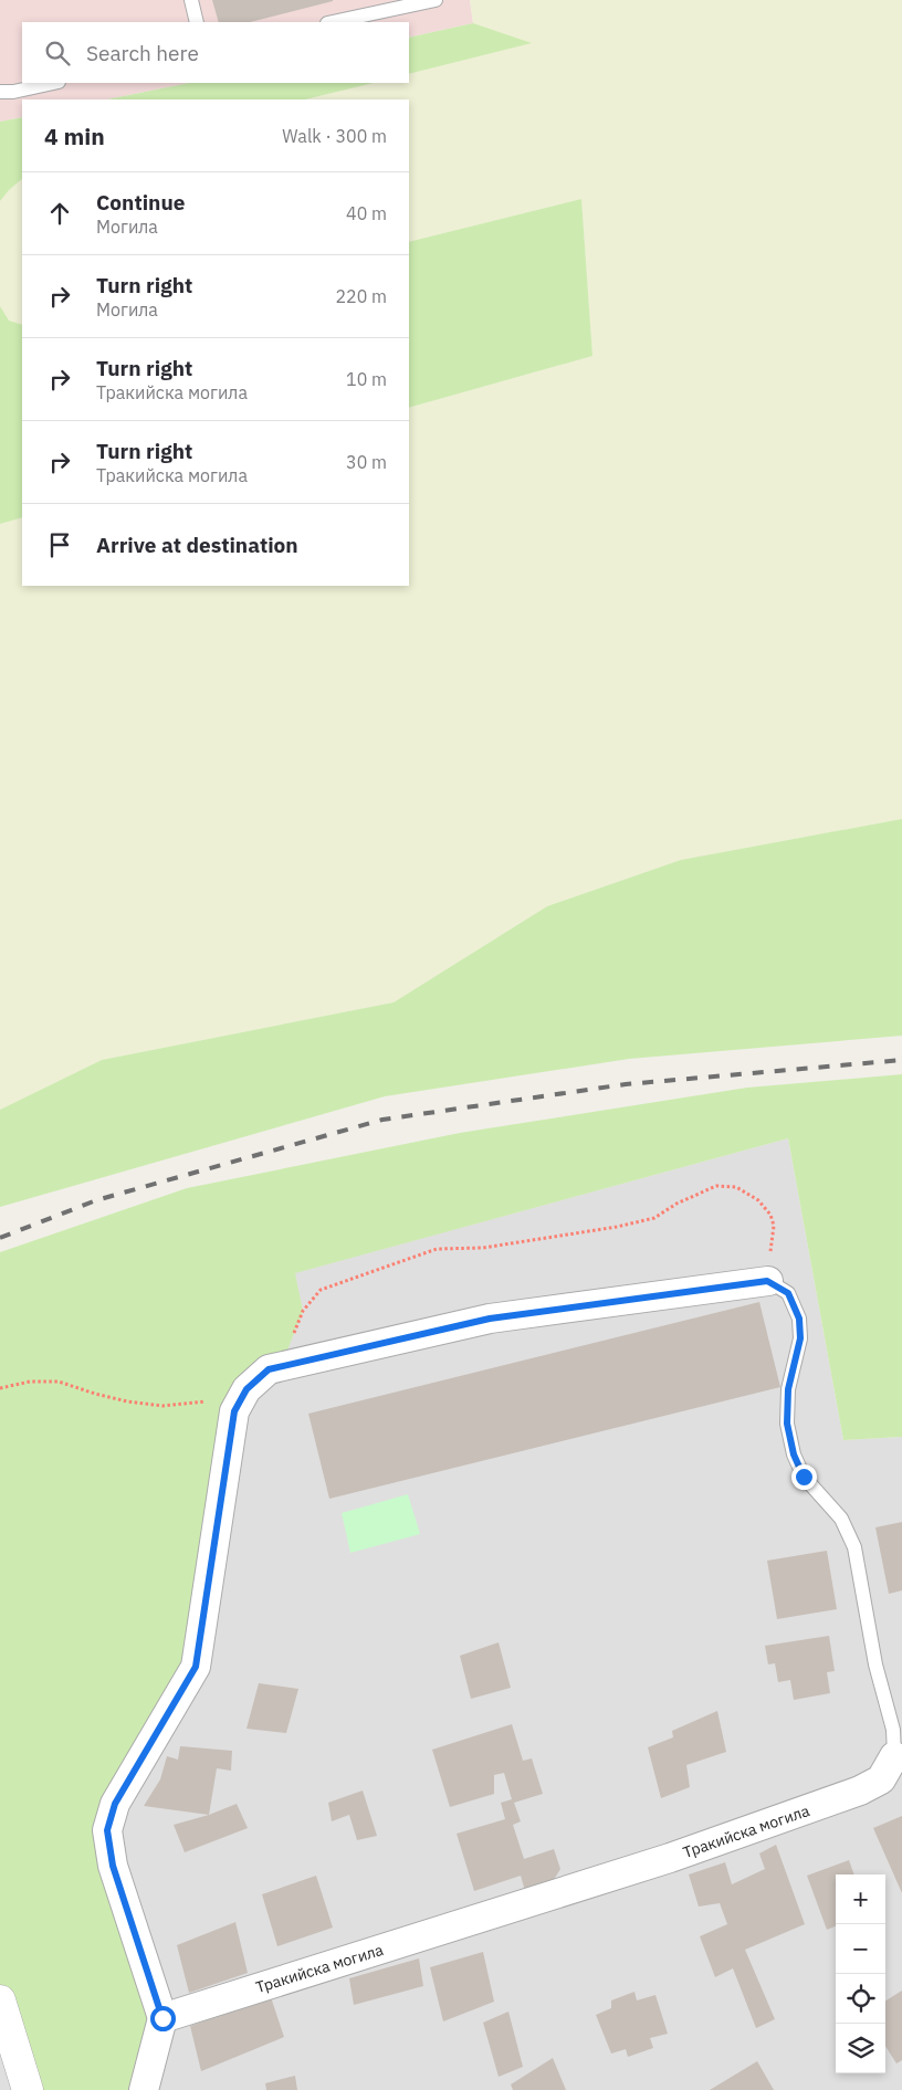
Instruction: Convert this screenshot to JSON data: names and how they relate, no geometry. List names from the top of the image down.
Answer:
{
  "streets": {
    "street": ["Тракийска могила"]
  },
  "page": {
    "search": "Search here",
    "heading": ["4 min", "Walk · 300 m"],
    "list": [
      ["Continue", "Могила", "40 m"],
      ["Turn right", "Могила", "220 m"],
      ["Turn right", "Тракийска могила", "10 m"],
      ["Turn right", "Тракийска могила", "30 m"],
      "Arrive at destination"
    ],
    "map_buttons": ["+", "−"]
  }
}
